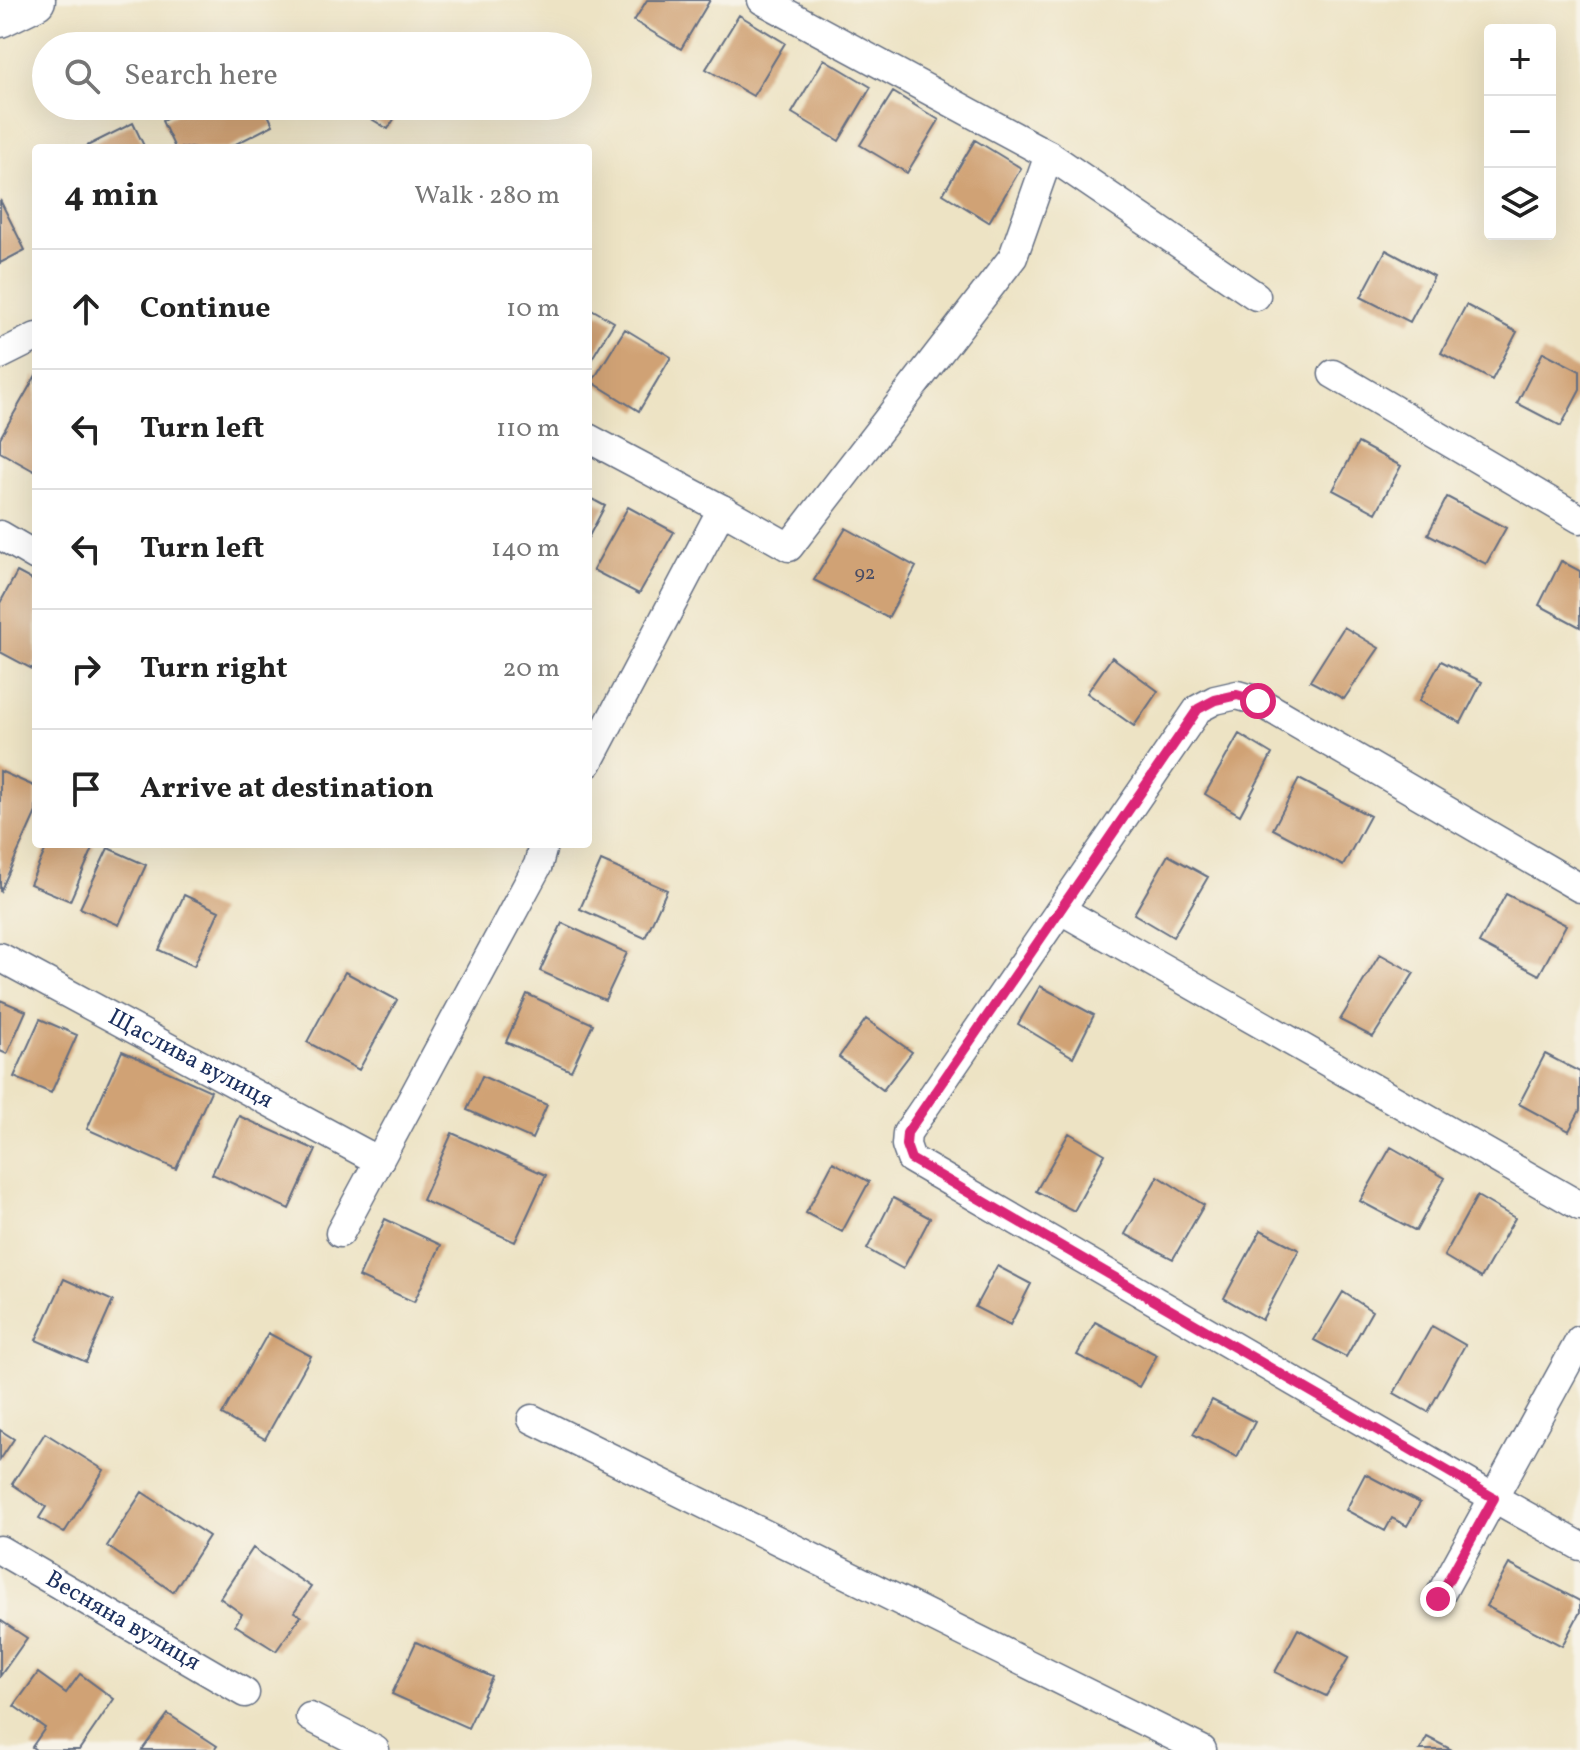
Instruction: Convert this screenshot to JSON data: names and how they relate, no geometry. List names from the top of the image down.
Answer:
{
  "streets": {
    "street": ["Щаслива вулиця", "Весняна вулиця"]
  },
  "house_numbers": ["92"],
  "page": {
    "map_buttons": ["+", "−"],
    "search": "Search here",
    "heading": ["4 min", "Walk · 280 m"],
    "list": [
      ["Continue", "10 m"],
      ["Turn left", "110 m"],
      ["Turn left", "140 m"],
      ["Turn right", "20 m"],
      "Arrive at destination"
    ]
  }
}
